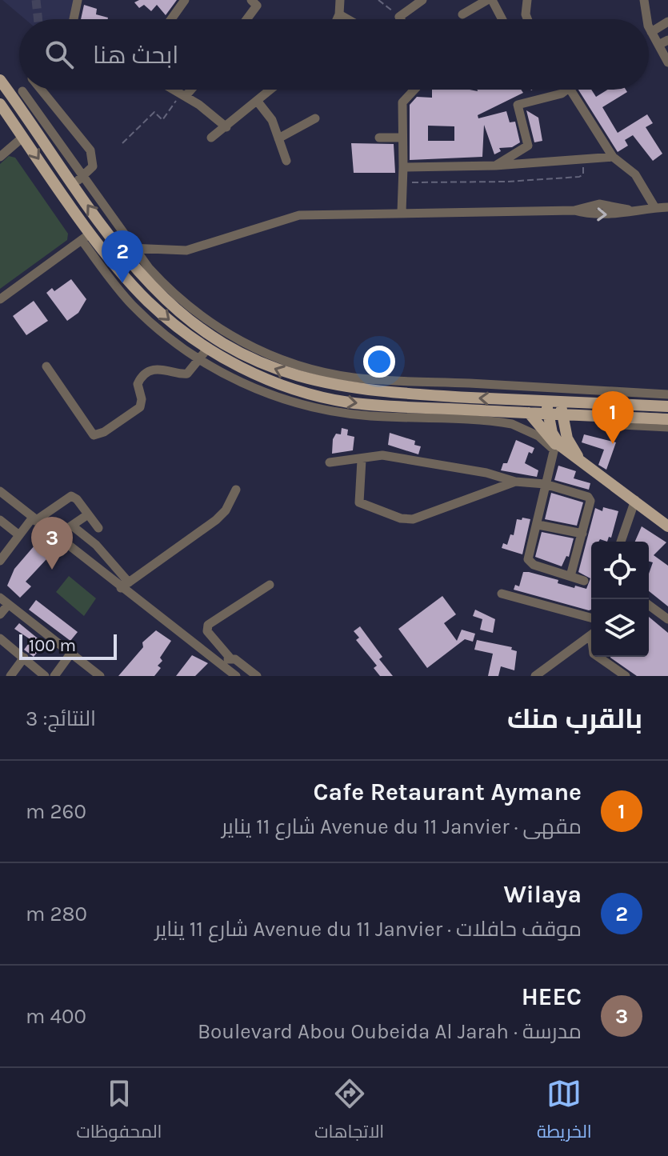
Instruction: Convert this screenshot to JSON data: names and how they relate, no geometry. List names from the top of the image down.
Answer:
{
  "scale_bar": "100 m",
  "page": {
    "search": "ابحث هنا",
    "pins": ["2", "1", "3"],
    "scale": "100 m",
    "heading": ["بالقرب منك", "النتائج: 3"],
    "list": [
      {
        "mark": "1",
        "name": "Cafe Retaurant Aymane",
        "note": "مقهى · Avenue du 11 Janvier شارع 11 يناير",
        "value": "260 m"
      },
      {
        "mark": "2",
        "name": "Wilaya",
        "note": "موقف حافلات · Avenue du 11 Janvier شارع 11 يناير",
        "value": "280 m"
      },
      {
        "mark": "3",
        "name": "HEEC",
        "note": "مدرسة · Boulevard Abou Oubeida Al Jarah",
        "value": "400 m"
      }
    ],
    "nav": ["الخريطة", "الاتجاهات", "المحفوظات"]
  }
}
